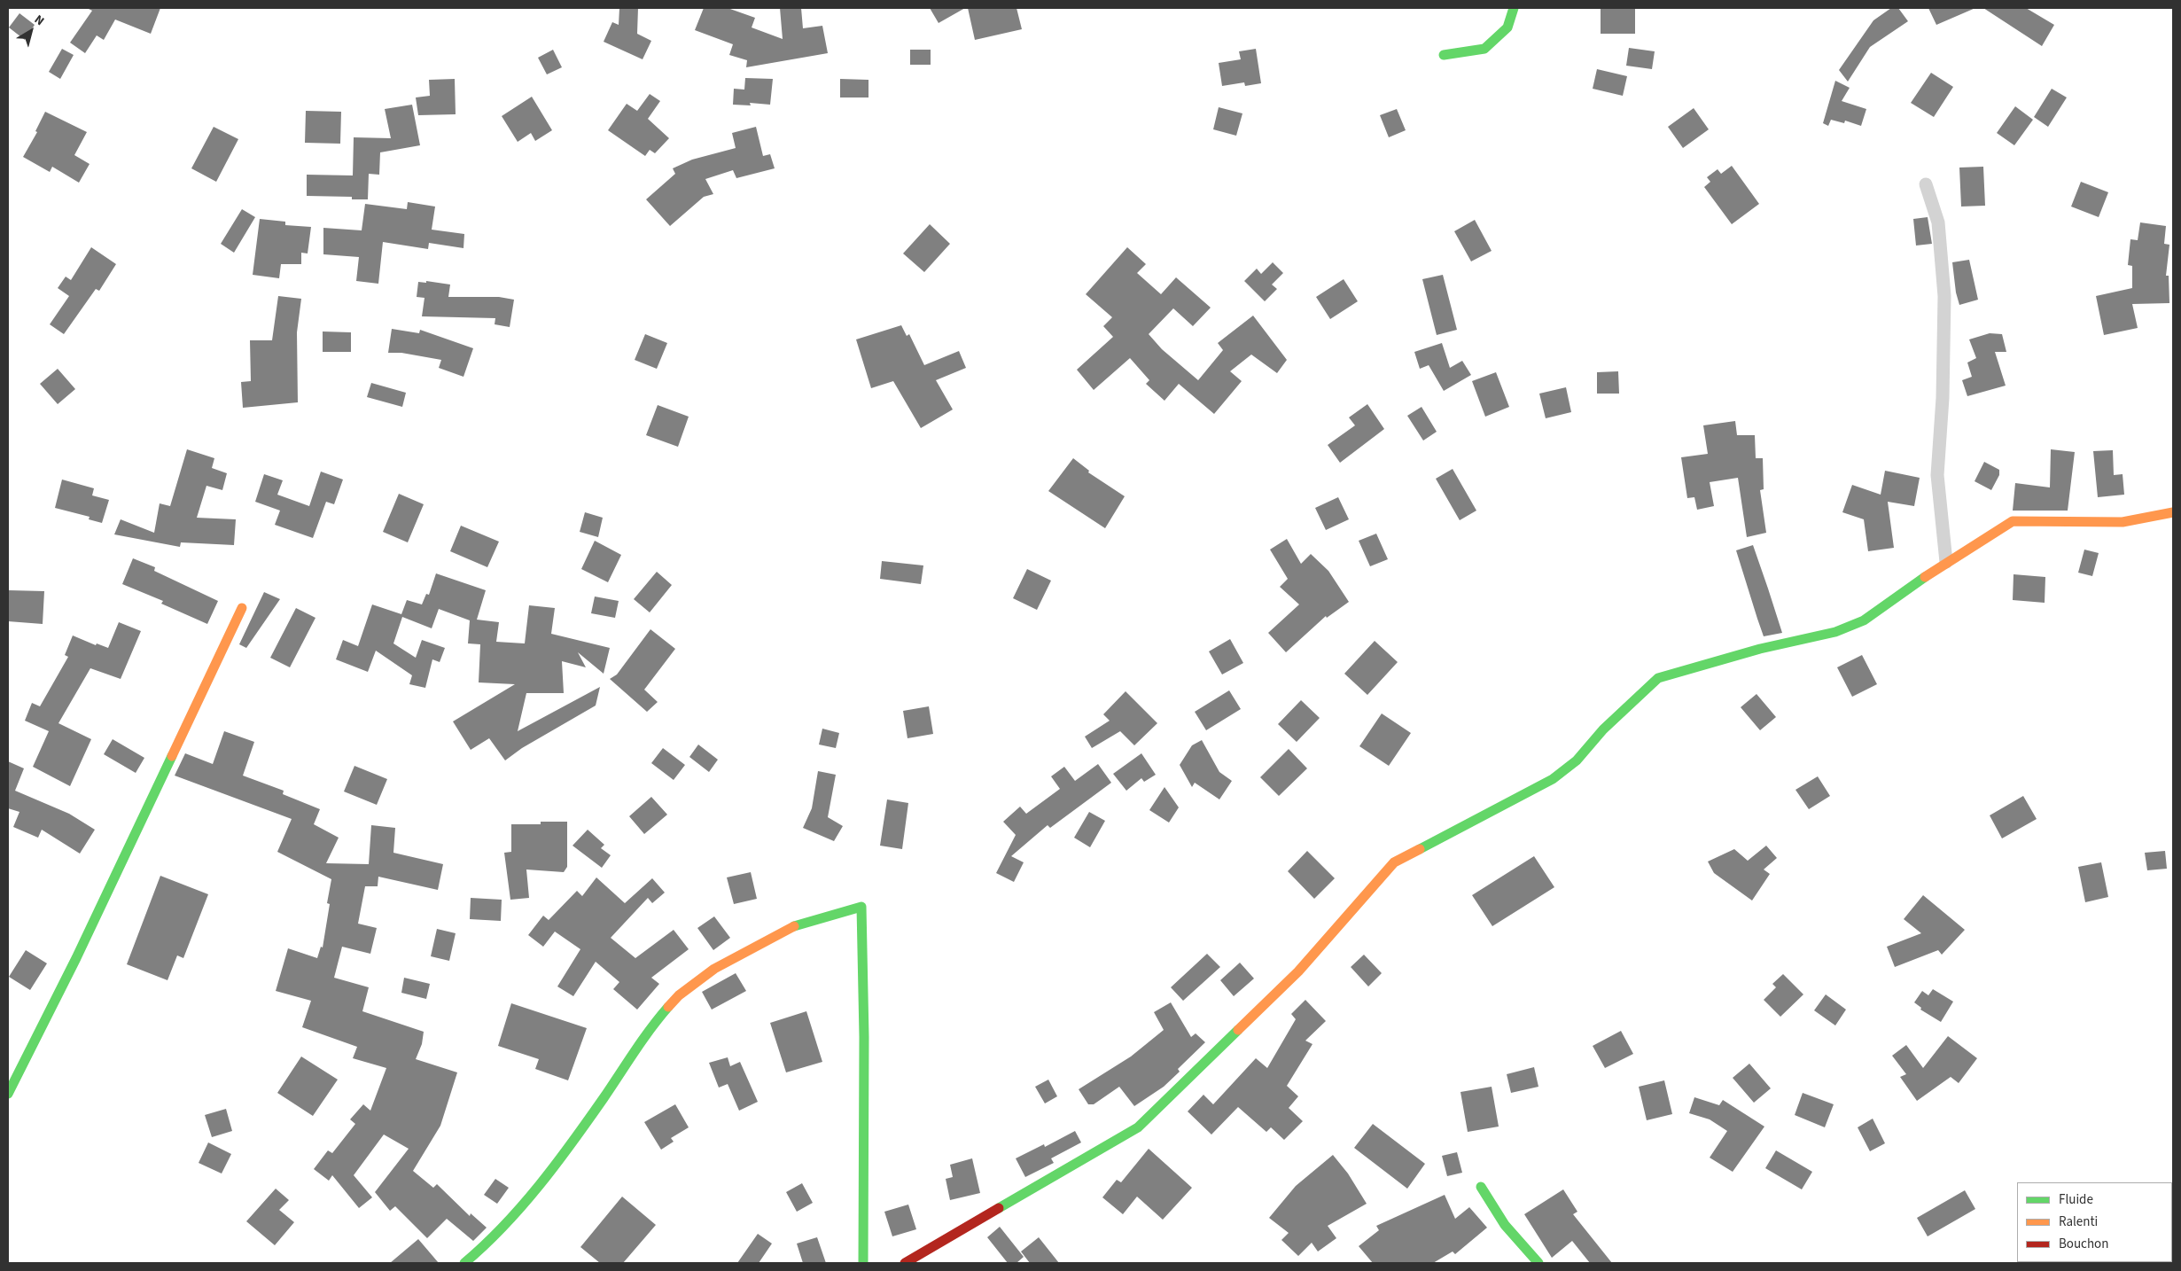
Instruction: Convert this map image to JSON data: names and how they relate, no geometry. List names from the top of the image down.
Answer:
{
  "legend": ["Fluide", "Ralenti", "Bouchon"],
  "north": "top right"
}
